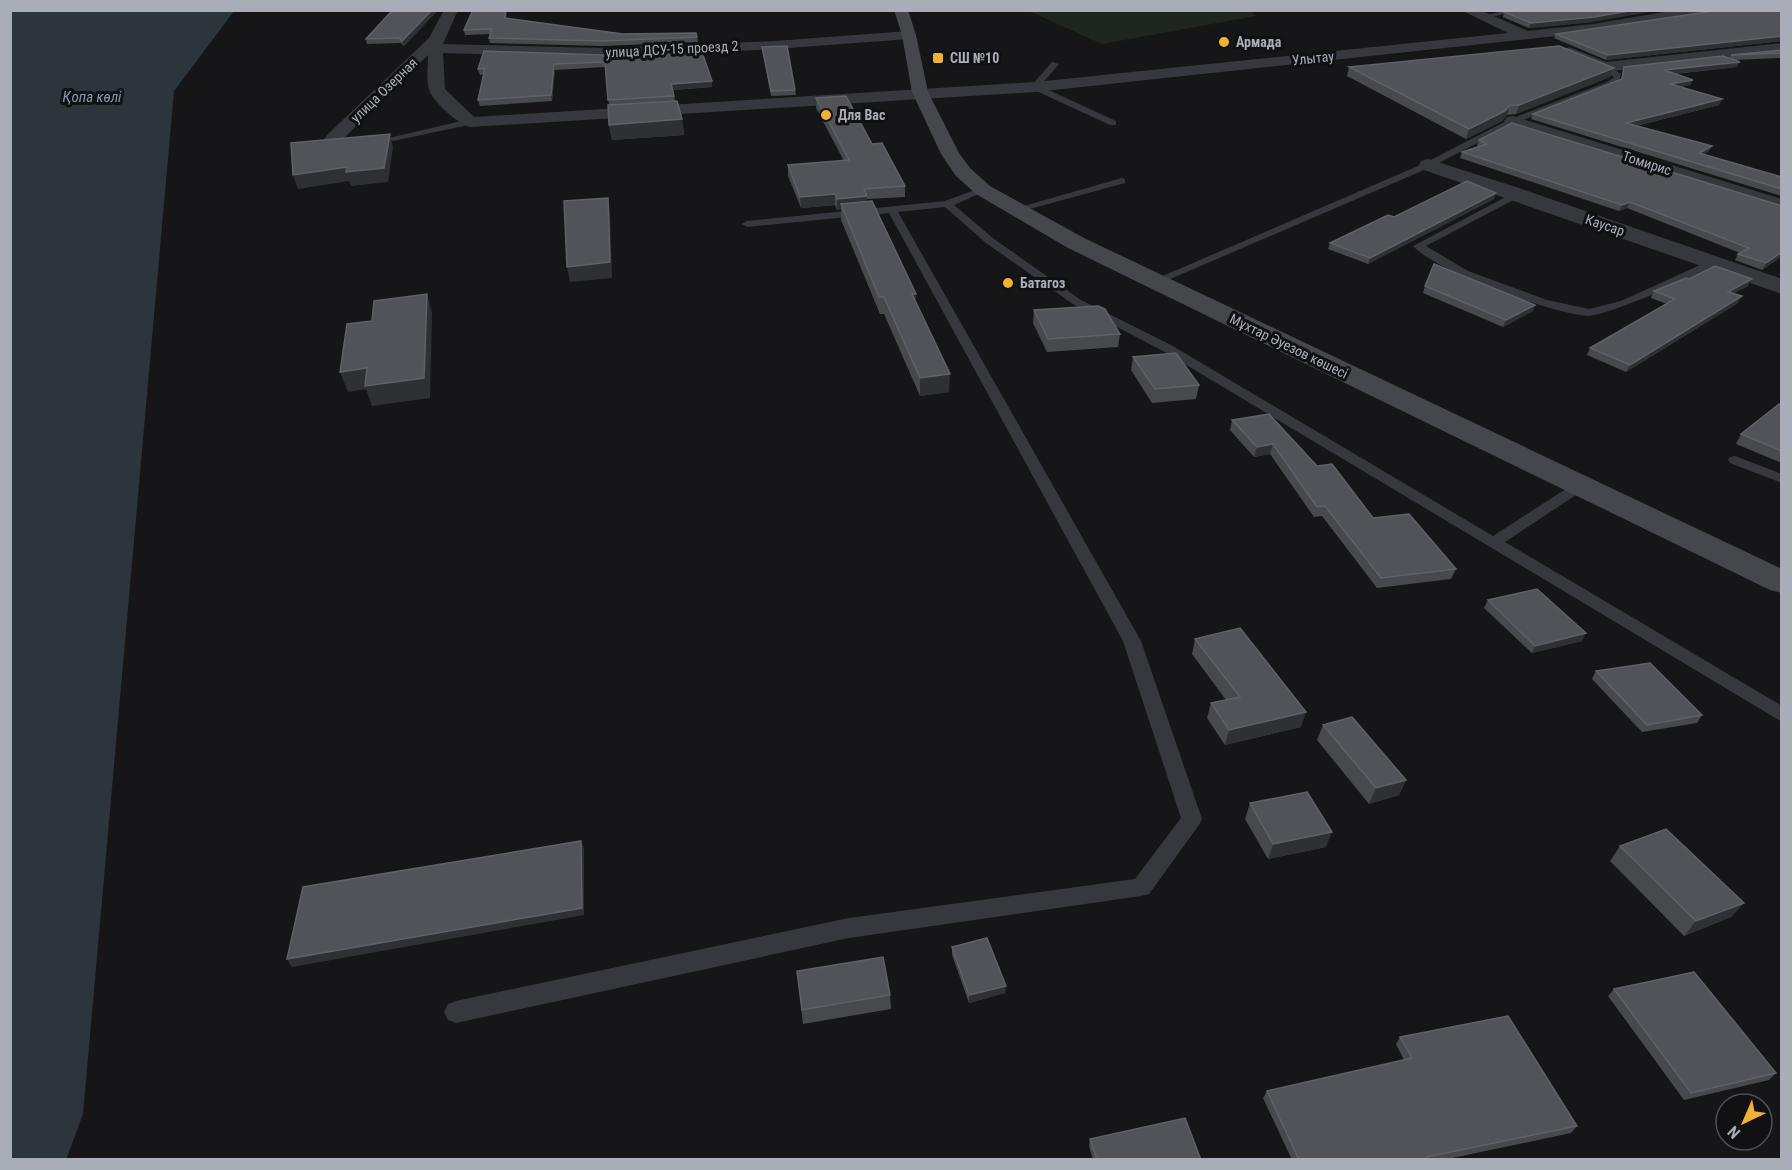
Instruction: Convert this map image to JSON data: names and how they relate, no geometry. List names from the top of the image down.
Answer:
{
  "streets": {
    "main road": ["Мұхтар Әуезов көшесі"],
    "street": [
      "улица ДСУ-15 проезд 2",
      "Улытау",
      "улица Озерная",
      "Томирис",
      "Каусар"
    ]
  },
  "crossings": [
    ["улица ДСУ-15 проезд 2", "улица Озерная"],
    ["улица ДСУ-15 проезд 2", "Мұхтар Әуезов көшесі"],
    ["Улытау", "Мұхтар Әуезов көшесі"]
  ],
  "water": ["Қопа көлі"],
  "places": {
    "other": ["Армада", "Для Вас", "Батагоз"],
    "transit": ["СШ №10"]
  },
  "north": "bottom left"
}
